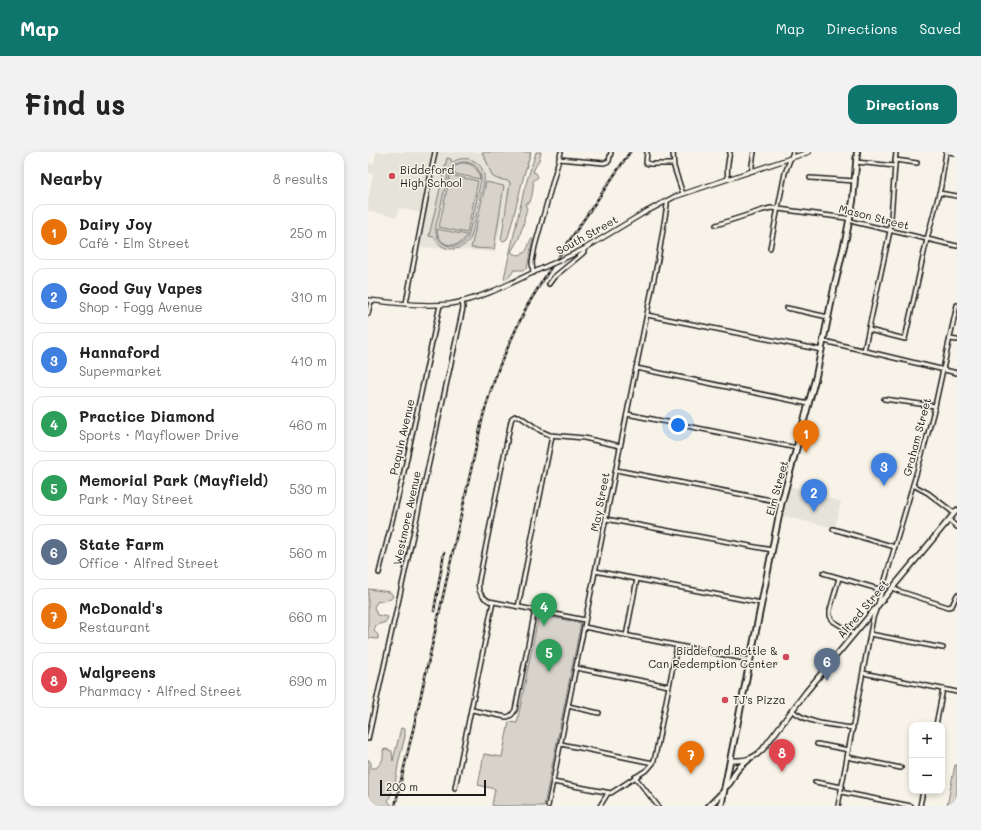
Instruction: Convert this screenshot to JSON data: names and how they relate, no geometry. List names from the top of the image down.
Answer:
{
  "streets": {
    "main road": ["Elm Street", "Alfred Street"],
    "street": [
      "Mason Street",
      "South Street",
      "Paquin Avenue",
      "Graham Street",
      "May Street",
      "Westmore Avenue"
    ]
  },
  "crossings": [
    ["Mason Street", "Elm Street"],
    ["South Street", "Paquin Avenue"],
    ["South Street", "May Street"],
    ["South Street", "Westmore Avenue"],
    ["Graham Street", "Alfred Street"]
  ],
  "places": ["Biddeford High School", "Biddeford Bottle & Can Redemption Center", "TJ's Pizza"],
  "scale_bar": "200 m",
  "page": {
    "header": "Map",
    "nav": ["Map", "Directions", "Saved"],
    "buttons": "Directions",
    "title": "Find us",
    "heading": ["Nearby", "8 results"],
    "list": [
      {
        "mark": "1",
        "name": "Dairy Joy",
        "note": "Café · Elm Street",
        "value": "250 m"
      },
      {
        "mark": "2",
        "name": "Good Guy Vapes",
        "note": "Shop · Fogg Avenue",
        "value": "310 m"
      },
      {
        "mark": "3",
        "name": "Hannaford",
        "note": "Supermarket",
        "value": "410 m"
      },
      {
        "mark": "4",
        "name": "Practice Diamond",
        "note": "Sports · Mayflower Drive",
        "value": "460 m"
      },
      {
        "mark": "5",
        "name": "Memorial Park (Mayfield)",
        "note": "Park · May Street",
        "value": "530 m"
      },
      {
        "mark": "6",
        "name": "State Farm",
        "note": "Office · Alfred Street",
        "value": "560 m"
      },
      {
        "mark": "7",
        "name": "McDonald's",
        "note": "Restaurant",
        "value": "660 m"
      },
      {
        "mark": "8",
        "name": "Walgreens",
        "note": "Pharmacy · Alfred Street",
        "value": "690 m"
      }
    ],
    "pins": [
      "1",
      "3",
      "2",
      "4",
      "5",
      "6",
      "8",
      "7"
    ],
    "map_buttons": ["+", "−"],
    "scale": "200 m"
  }
}
